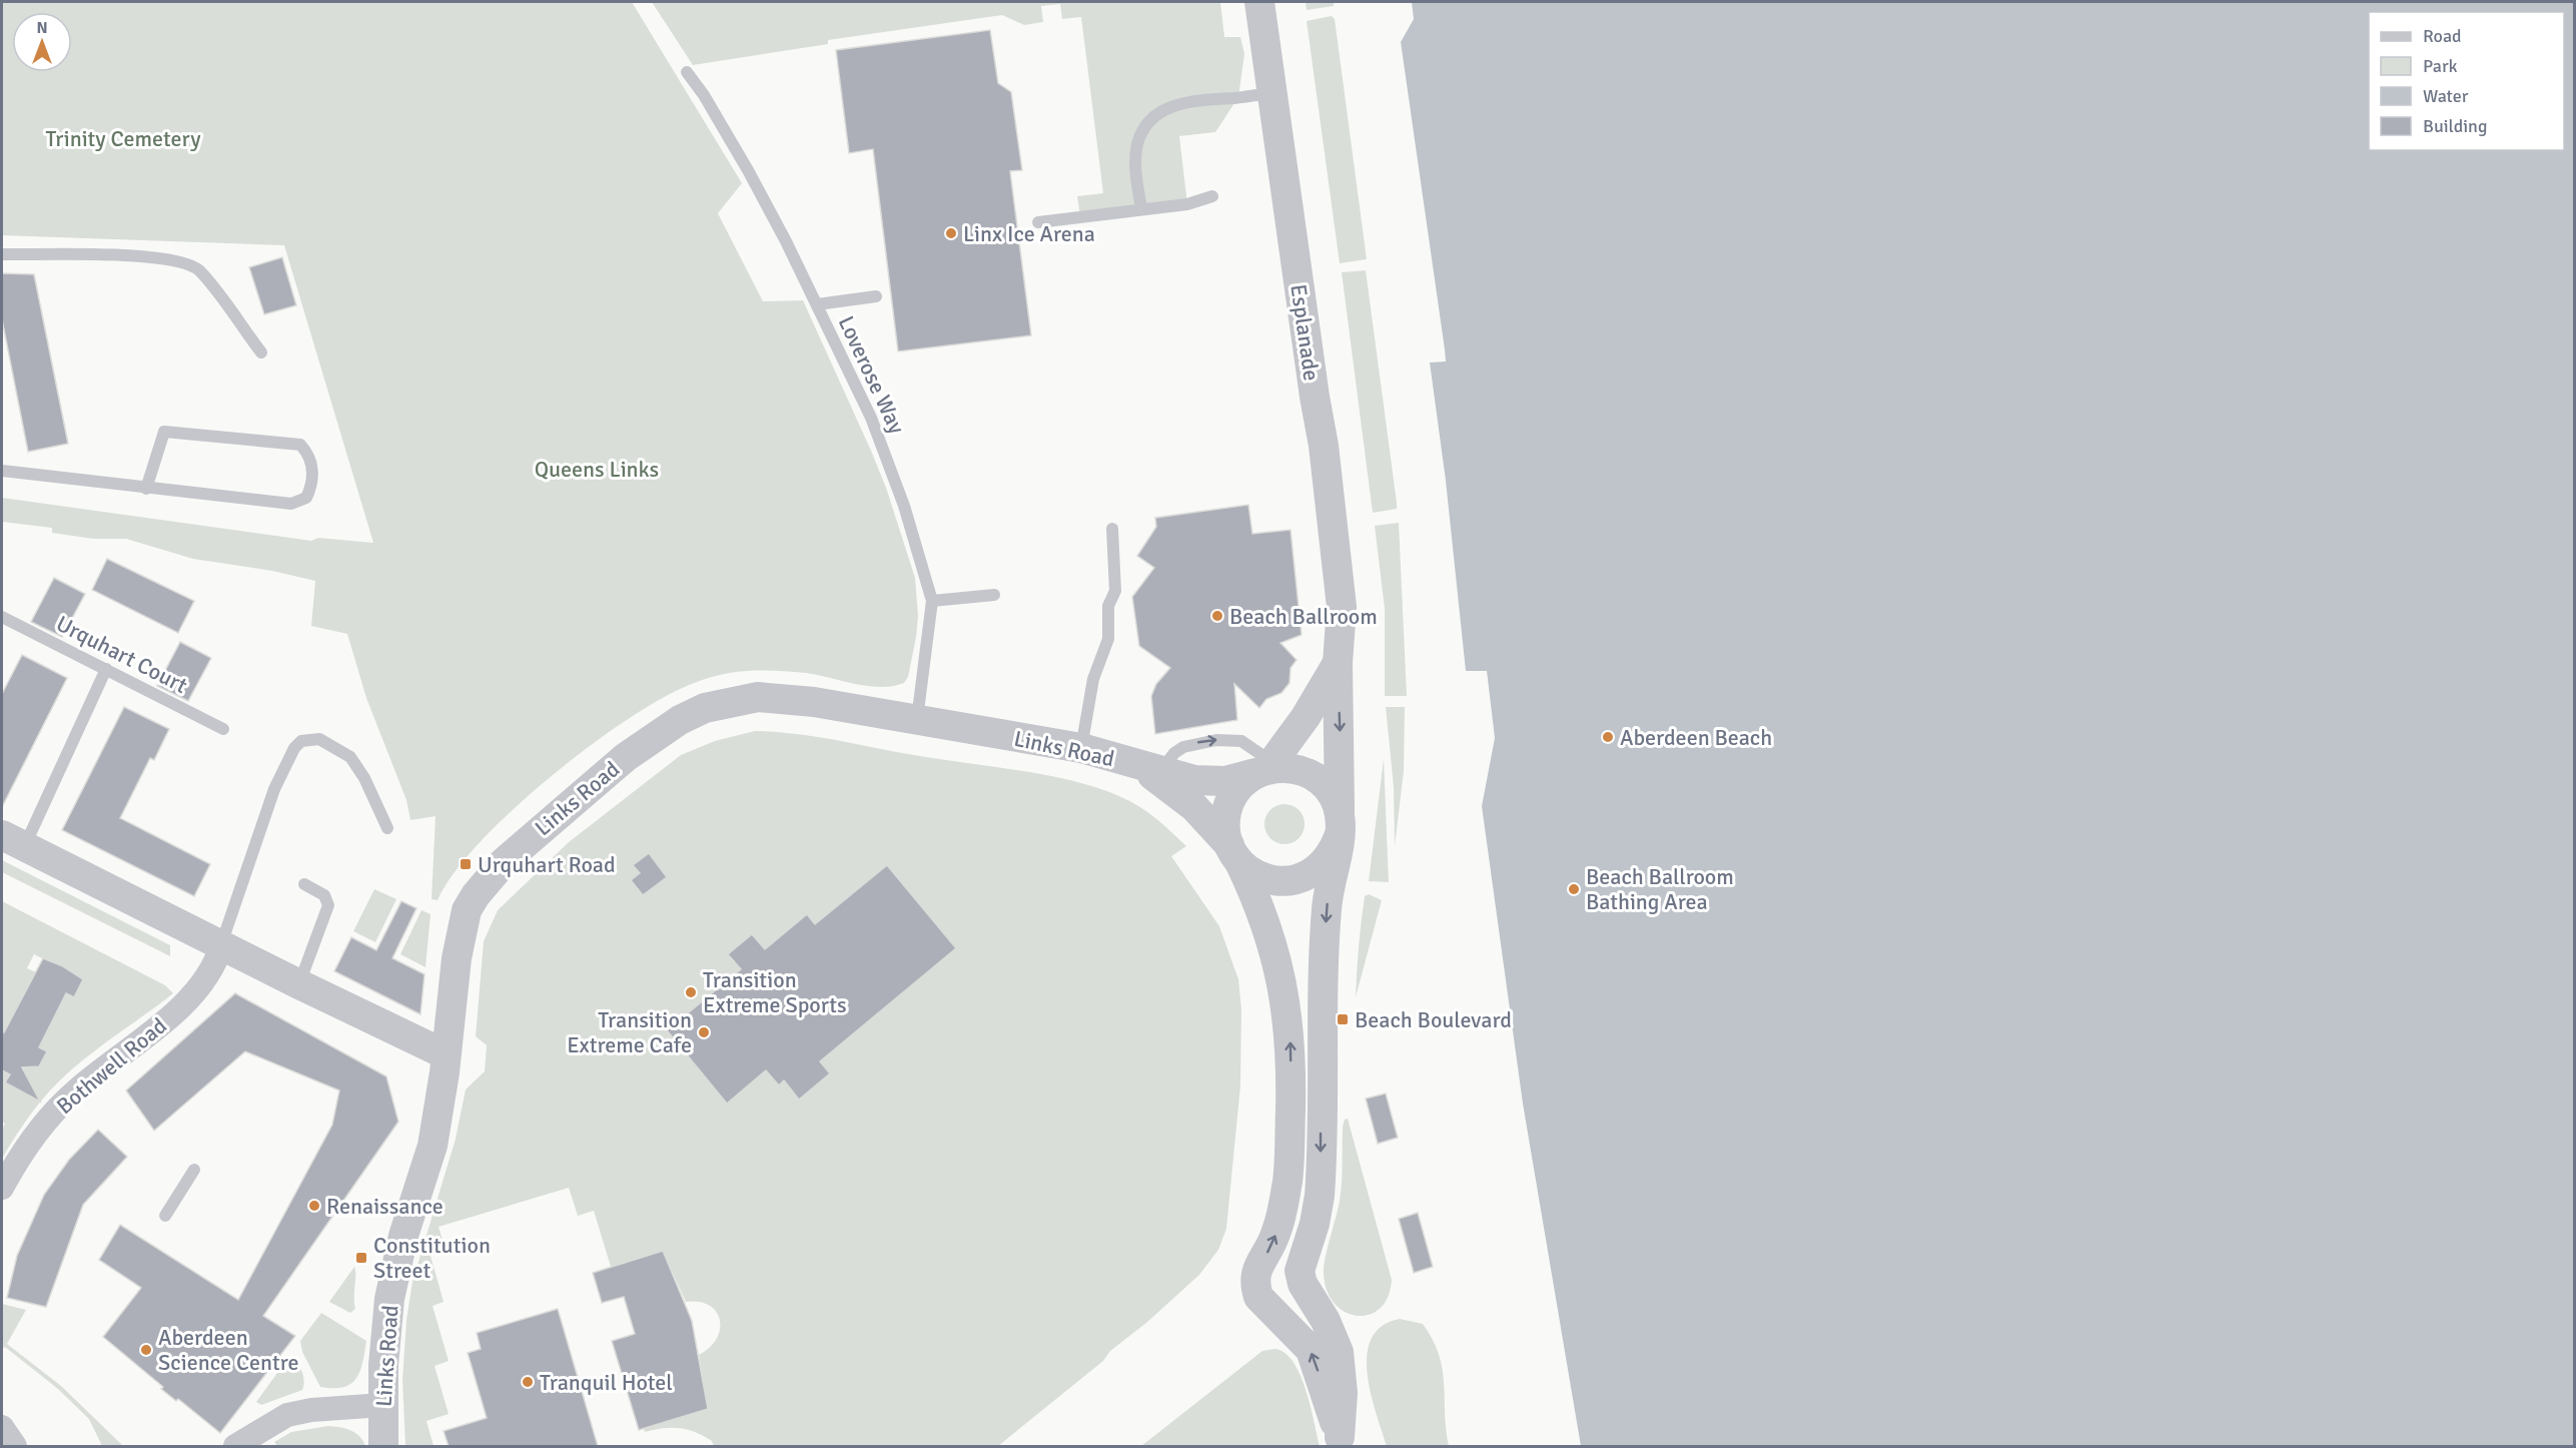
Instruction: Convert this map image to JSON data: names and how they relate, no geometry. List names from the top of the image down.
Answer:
{
  "streets": {
    "street": ["Esplanade", "Links Road", "Bothwell Road"],
    "lane": ["Loverose Way", "Urquhart Court"]
  },
  "crossings": [
    ["Esplanade", "Links Road"],
    ["Loverose Way", "Links Road"]
  ],
  "parks": ["Trinity Cemetery", "Queens Links"],
  "places": {
    "other": [
      "Linx Ice Arena",
      "Beach Ballroom",
      "Aberdeen Beach",
      "Beach Ballroom Bathing Area",
      "Transition Extreme Sports",
      "Transition Extreme Cafe",
      "Renaissance",
      "Aberdeen Science Centre",
      "Tranquil Hotel"
    ],
    "transit": ["Urquhart Road", "Beach Boulevard", "Constitution Street"]
  },
  "legend": [
    "Road",
    "Park",
    "Water",
    "Building"
  ],
  "north": "top"
}
